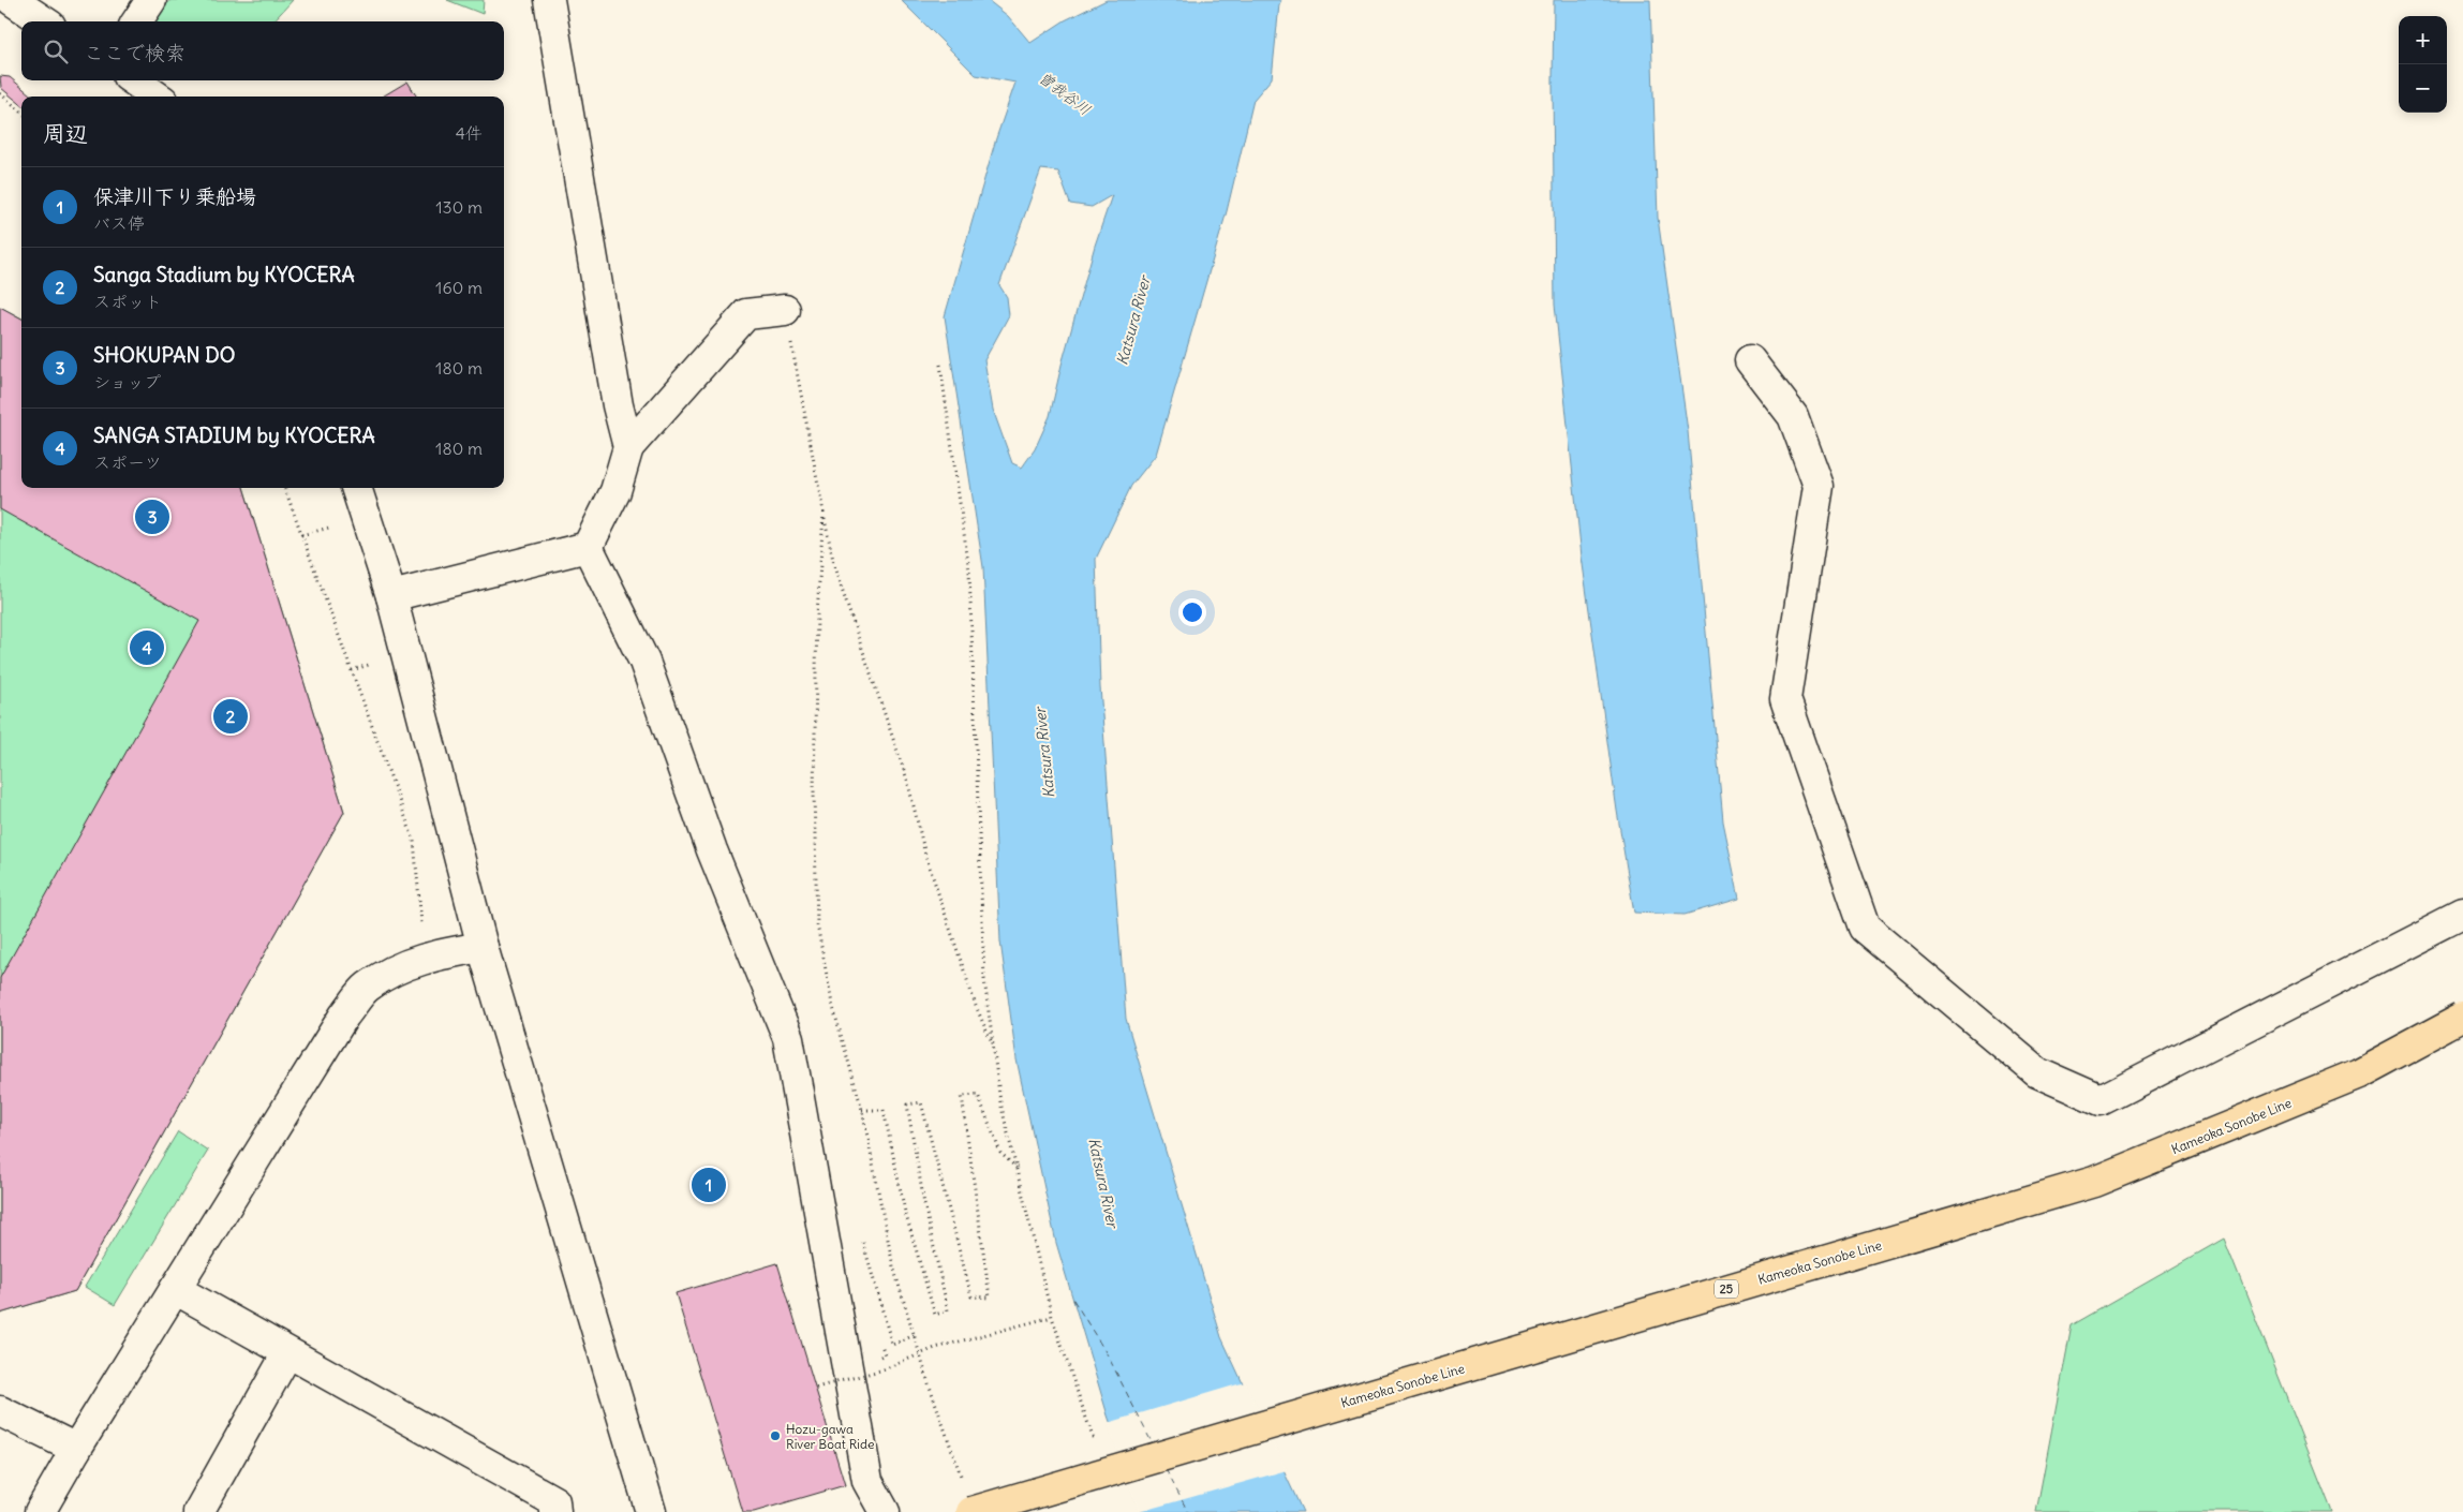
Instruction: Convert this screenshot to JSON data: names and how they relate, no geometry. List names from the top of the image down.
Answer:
{
  "streets": {
    "main road": ["Kameoka Sonobe Line", "25"]
  },
  "water": ["曽我谷川", "Katsura River"],
  "places": ["Hozu-gawa River Boat Ride"],
  "page": {
    "map_buttons": ["+", "−"],
    "search": "ここで検索",
    "heading": ["周辺", "4件"],
    "list": [
      {
        "mark": "1",
        "name": "保津川下り乗船場",
        "note": "バス停",
        "value": "130 m"
      },
      {
        "mark": "2",
        "name": "Sanga Stadium by KYOCERA",
        "note": "スポット",
        "value": "160 m"
      },
      {
        "mark": "3",
        "name": "SHOKUPAN DO",
        "note": "ショップ",
        "value": "180 m"
      },
      {
        "mark": "4",
        "name": "SANGA STADIUM by KYOCERA",
        "note": "スポーツ",
        "value": "180 m"
      }
    ],
    "pins": [
      "3",
      "4",
      "2",
      "1"
    ]
  }
}
